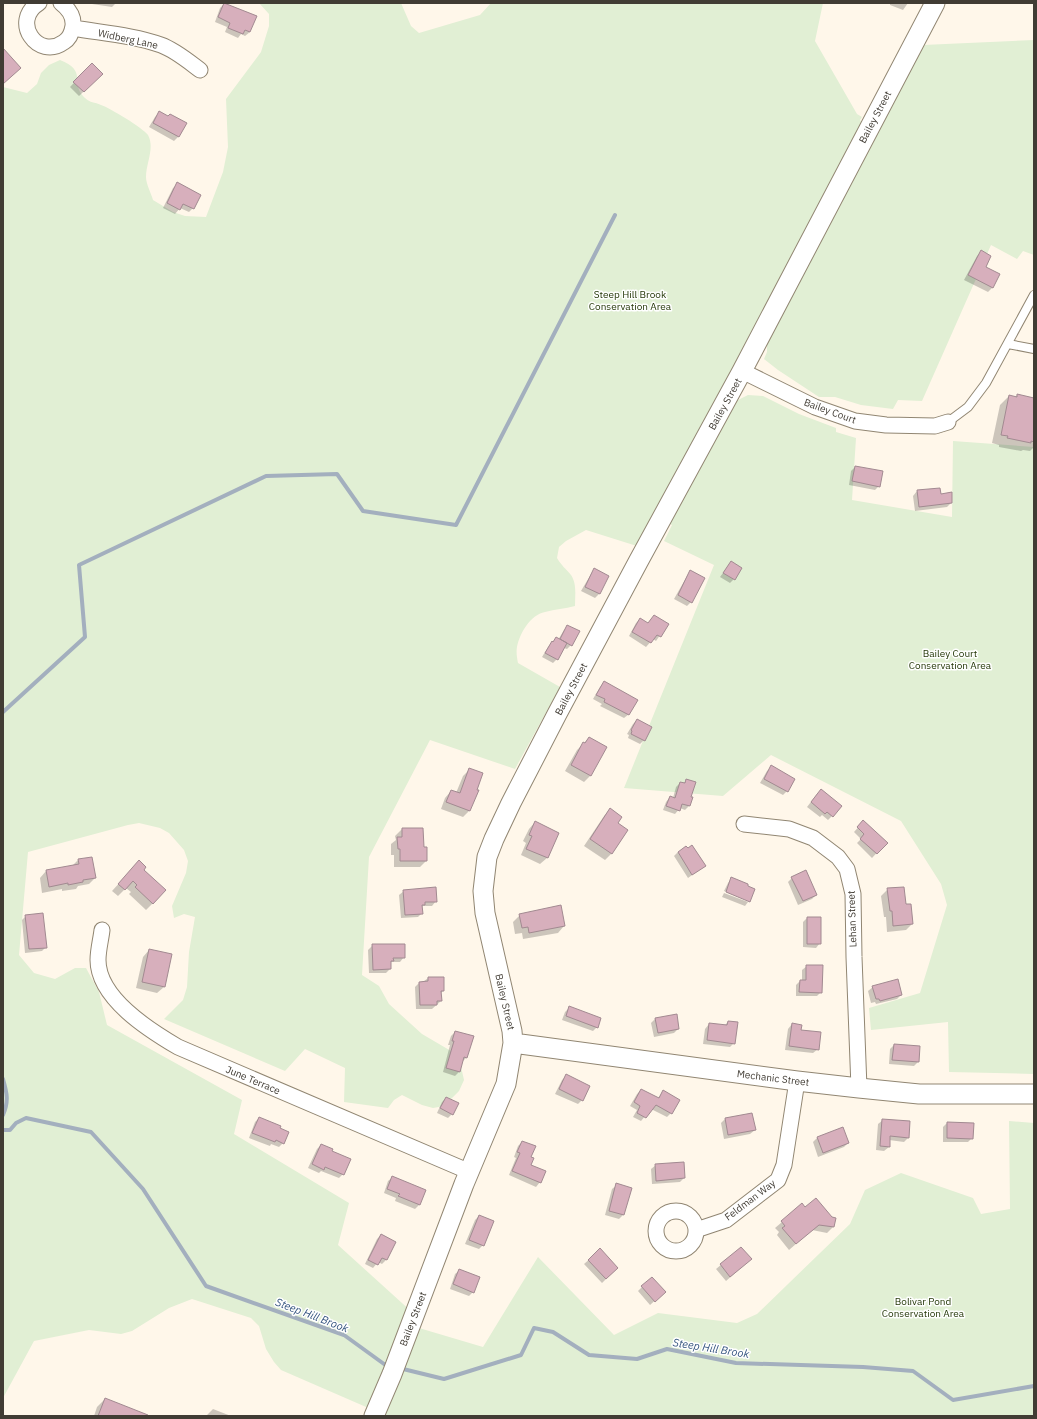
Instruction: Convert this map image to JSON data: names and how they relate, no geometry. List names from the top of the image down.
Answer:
{
  "streets": {
    "street": [
      "Widberg Lane",
      "Bailey Street",
      "Bailey Court",
      "Lehan Street",
      "Mechanic Street",
      "June Terrace",
      "Feldman Way"
    ]
  },
  "crossings": [
    ["Bailey Street", "Bailey Court"],
    ["Bailey Street", "Mechanic Street"],
    ["Bailey Street", "June Terrace"],
    ["Lehan Street", "Mechanic Street"],
    ["Mechanic Street", "Feldman Way"]
  ],
  "water": ["Steep Hill Brook"],
  "parks": ["Steep Hill Brook Conservation Area", "Bailey Court Conservation Area", "Bolivar Pond Conservation Area"]
}
